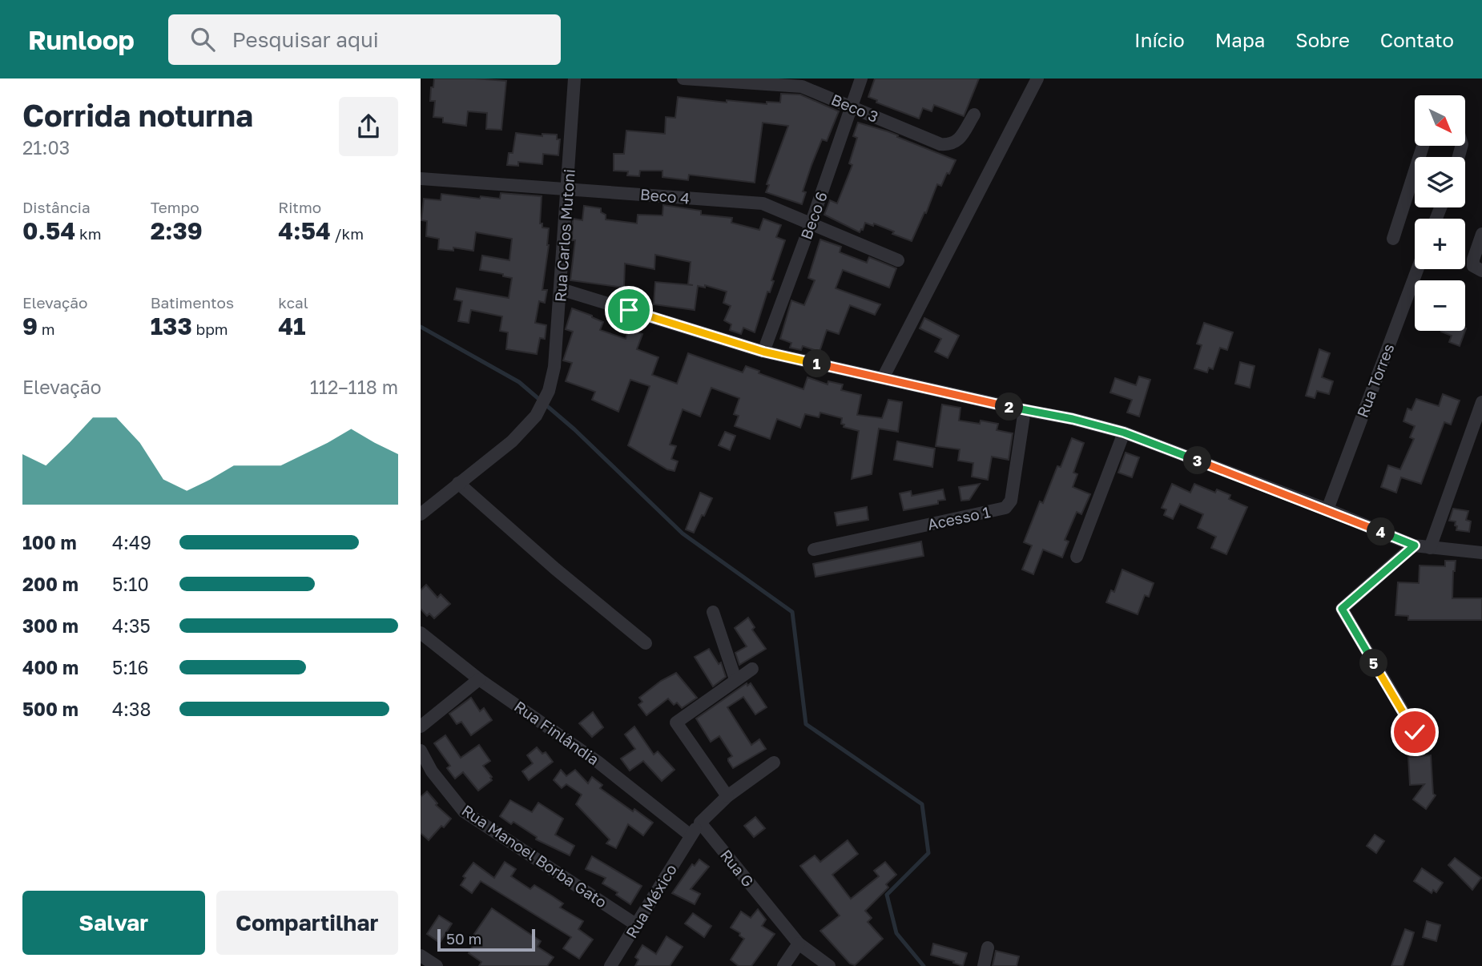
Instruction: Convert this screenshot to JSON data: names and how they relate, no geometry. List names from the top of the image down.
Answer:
{
  "streets": {
    "street": [
      "Beco 3",
      "Beco 4",
      "Beco 6",
      "Rua Carlos Mutoni",
      "Rua Torres",
      "Acesso 1",
      "Rua Finlândia",
      "Rua Manoel Borba Gato",
      "Rua G",
      "Rua México"
    ]
  },
  "crossings": [
    ["Beco 3", "Beco 6"],
    ["Beco 4", "Beco 6"],
    ["Beco 4", "Rua Carlos Mutoni"],
    ["Rua Finlândia", "Rua México"],
    ["Rua Manoel Borba Gato", "Rua México"],
    ["Rua G", "Rua México"]
  ],
  "scale_bar": "50 m",
  "north": "bottom right",
  "page": {
    "header": "Runloop",
    "search": "Pesquisar aqui",
    "nav": [
      "Início",
      "Mapa",
      "Sobre",
      "Contato"
    ],
    "heading": ["Corrida noturna", "21:03"],
    "map_buttons": ["+", "−"],
    "stats": [
      ["Distância", "0.54 km"],
      ["Tempo", "2:39"],
      ["Ritmo", "4:54 /km"],
      ["Elevação", "9 m"],
      ["Batimentos", "133 bpm"],
      ["kcal", "41"]
    ],
    "pins": [
      "1",
      "2",
      "3",
      "4",
      "5"
    ],
    "chart": ["Elevação", "112–118 m"],
    "list": [
      {
        "name": "100 m",
        "note": "4:49"
      },
      {
        "name": "200 m",
        "note": "5:10"
      },
      {
        "name": "300 m",
        "note": "4:35"
      },
      {
        "name": "400 m",
        "note": "5:16"
      },
      {
        "name": "500 m",
        "note": "4:38"
      }
    ],
    "buttons": ["Salvar", "Compartilhar"],
    "scale": "50 m"
  }
}
